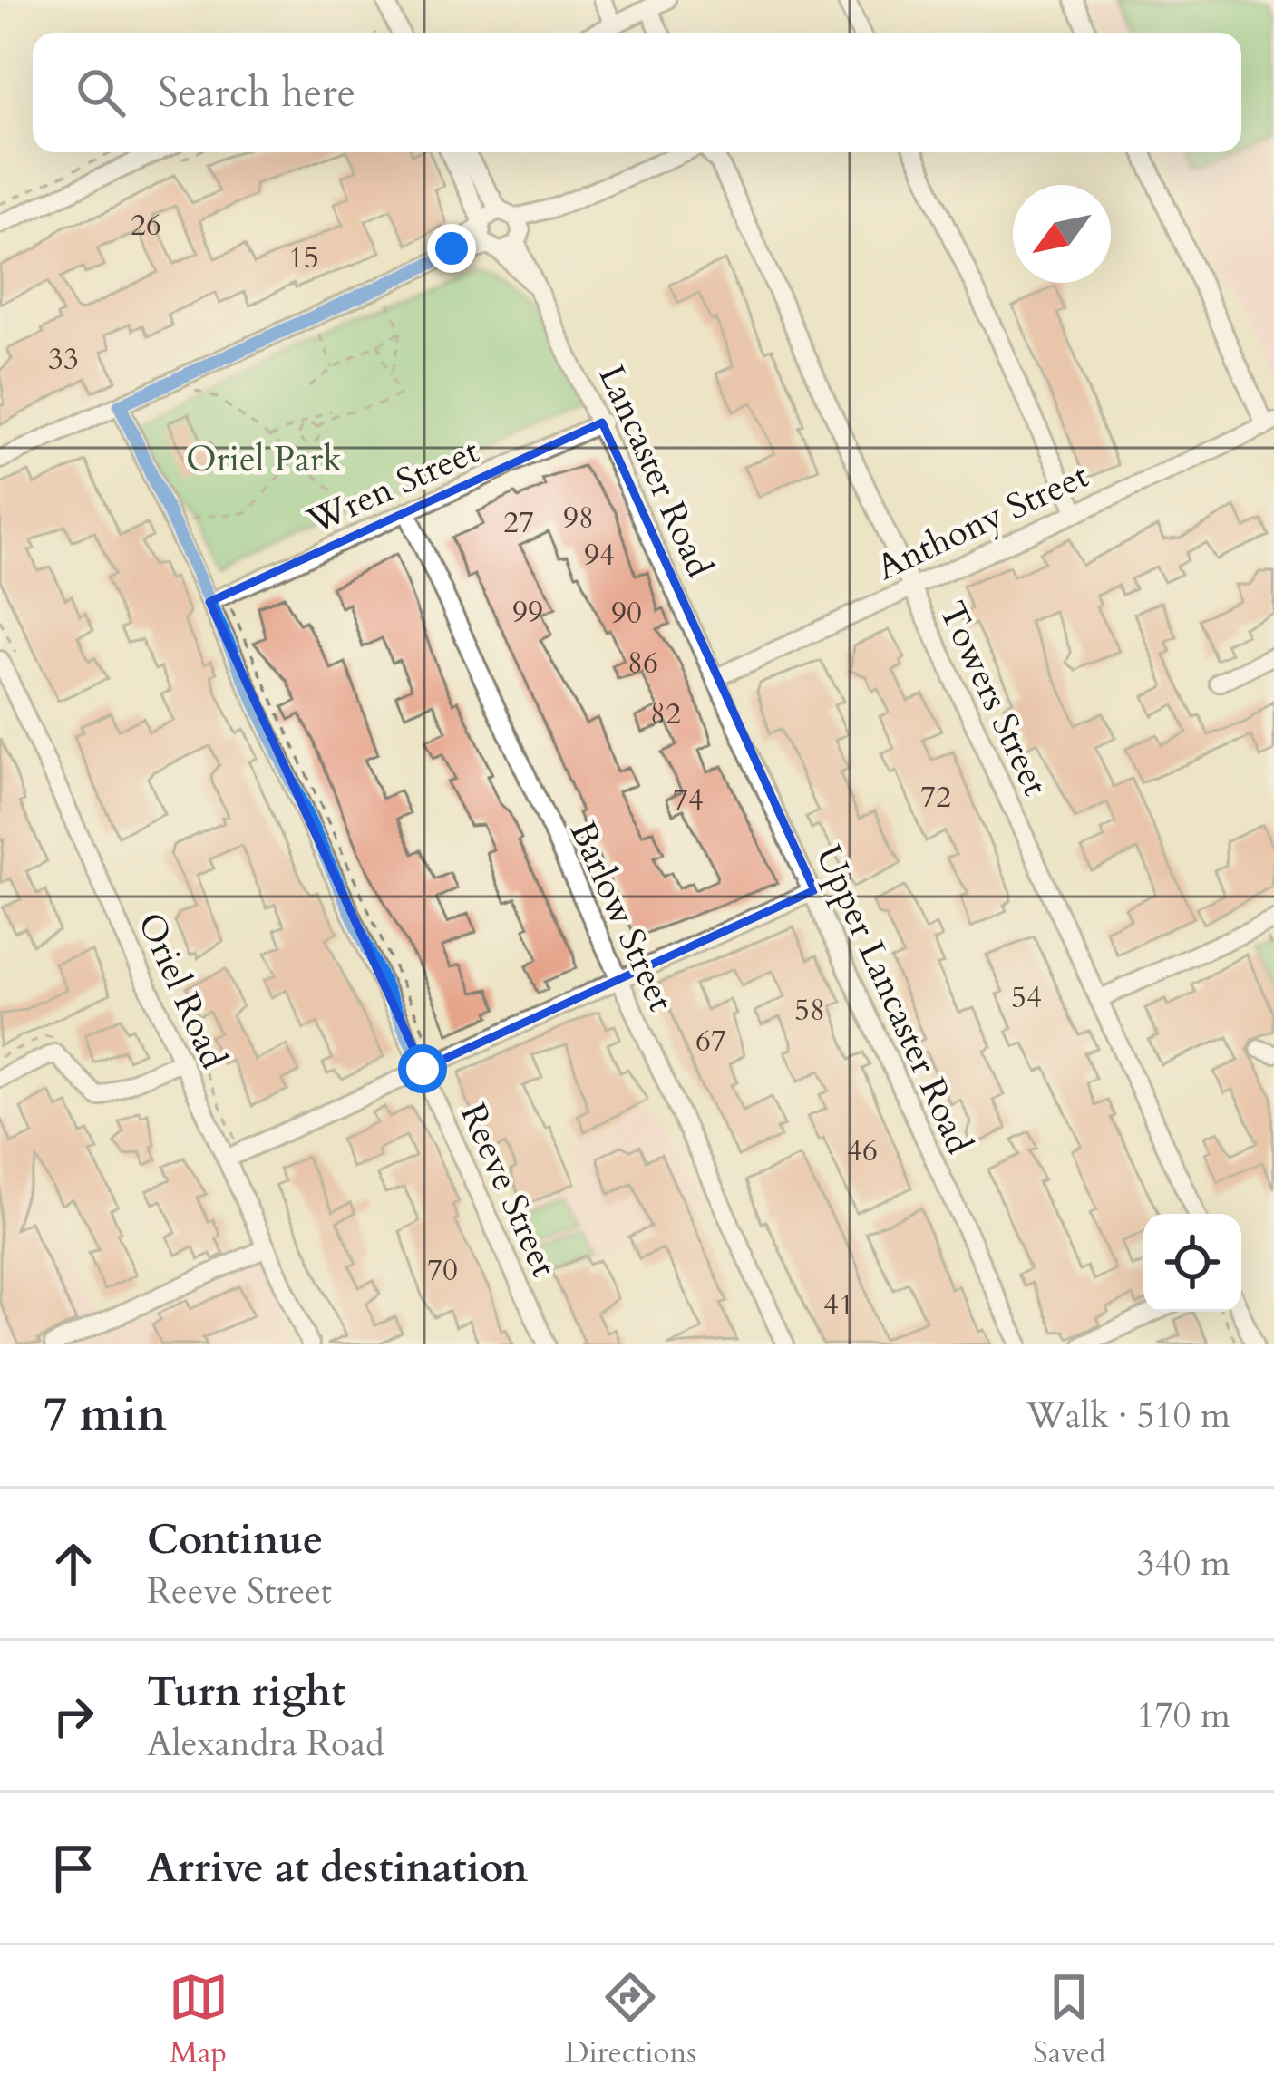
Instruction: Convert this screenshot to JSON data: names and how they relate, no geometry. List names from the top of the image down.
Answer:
{
  "streets": {
    "street": [
      "Lancaster Road",
      "Wren Street",
      "Anthony Street",
      "Towers Street",
      "Barlow Street",
      "Oriel Road",
      "Upper Lancaster Road",
      "Reeve Street"
    ]
  },
  "crossings": [
    ["Lancaster Road", "Wren Street"],
    ["Lancaster Road", "Anthony Street"],
    ["Lancaster Road", "Upper Lancaster Road"],
    ["Wren Street", "Barlow Street"],
    ["Wren Street", "Reeve Street"],
    ["Anthony Street", "Towers Street"],
    ["Anthony Street", "Upper Lancaster Road"]
  ],
  "parks": ["Oriel Park"],
  "house_numbers": [
    "26",
    "15",
    "33",
    "98",
    "27",
    "94",
    "99",
    "90",
    "86",
    "82",
    "72",
    "74",
    "54",
    "58",
    "67",
    "46",
    "70",
    "41"
  ],
  "north": "bottom left",
  "page": {
    "search": "Search here",
    "heading": ["7 min", "Walk · 510 m"],
    "list": [
      ["Continue", "Reeve Street", "340 m"],
      ["Turn right", "Alexandra Road", "170 m"],
      "Arrive at destination"
    ],
    "nav": ["Map", "Directions", "Saved"]
  }
}
